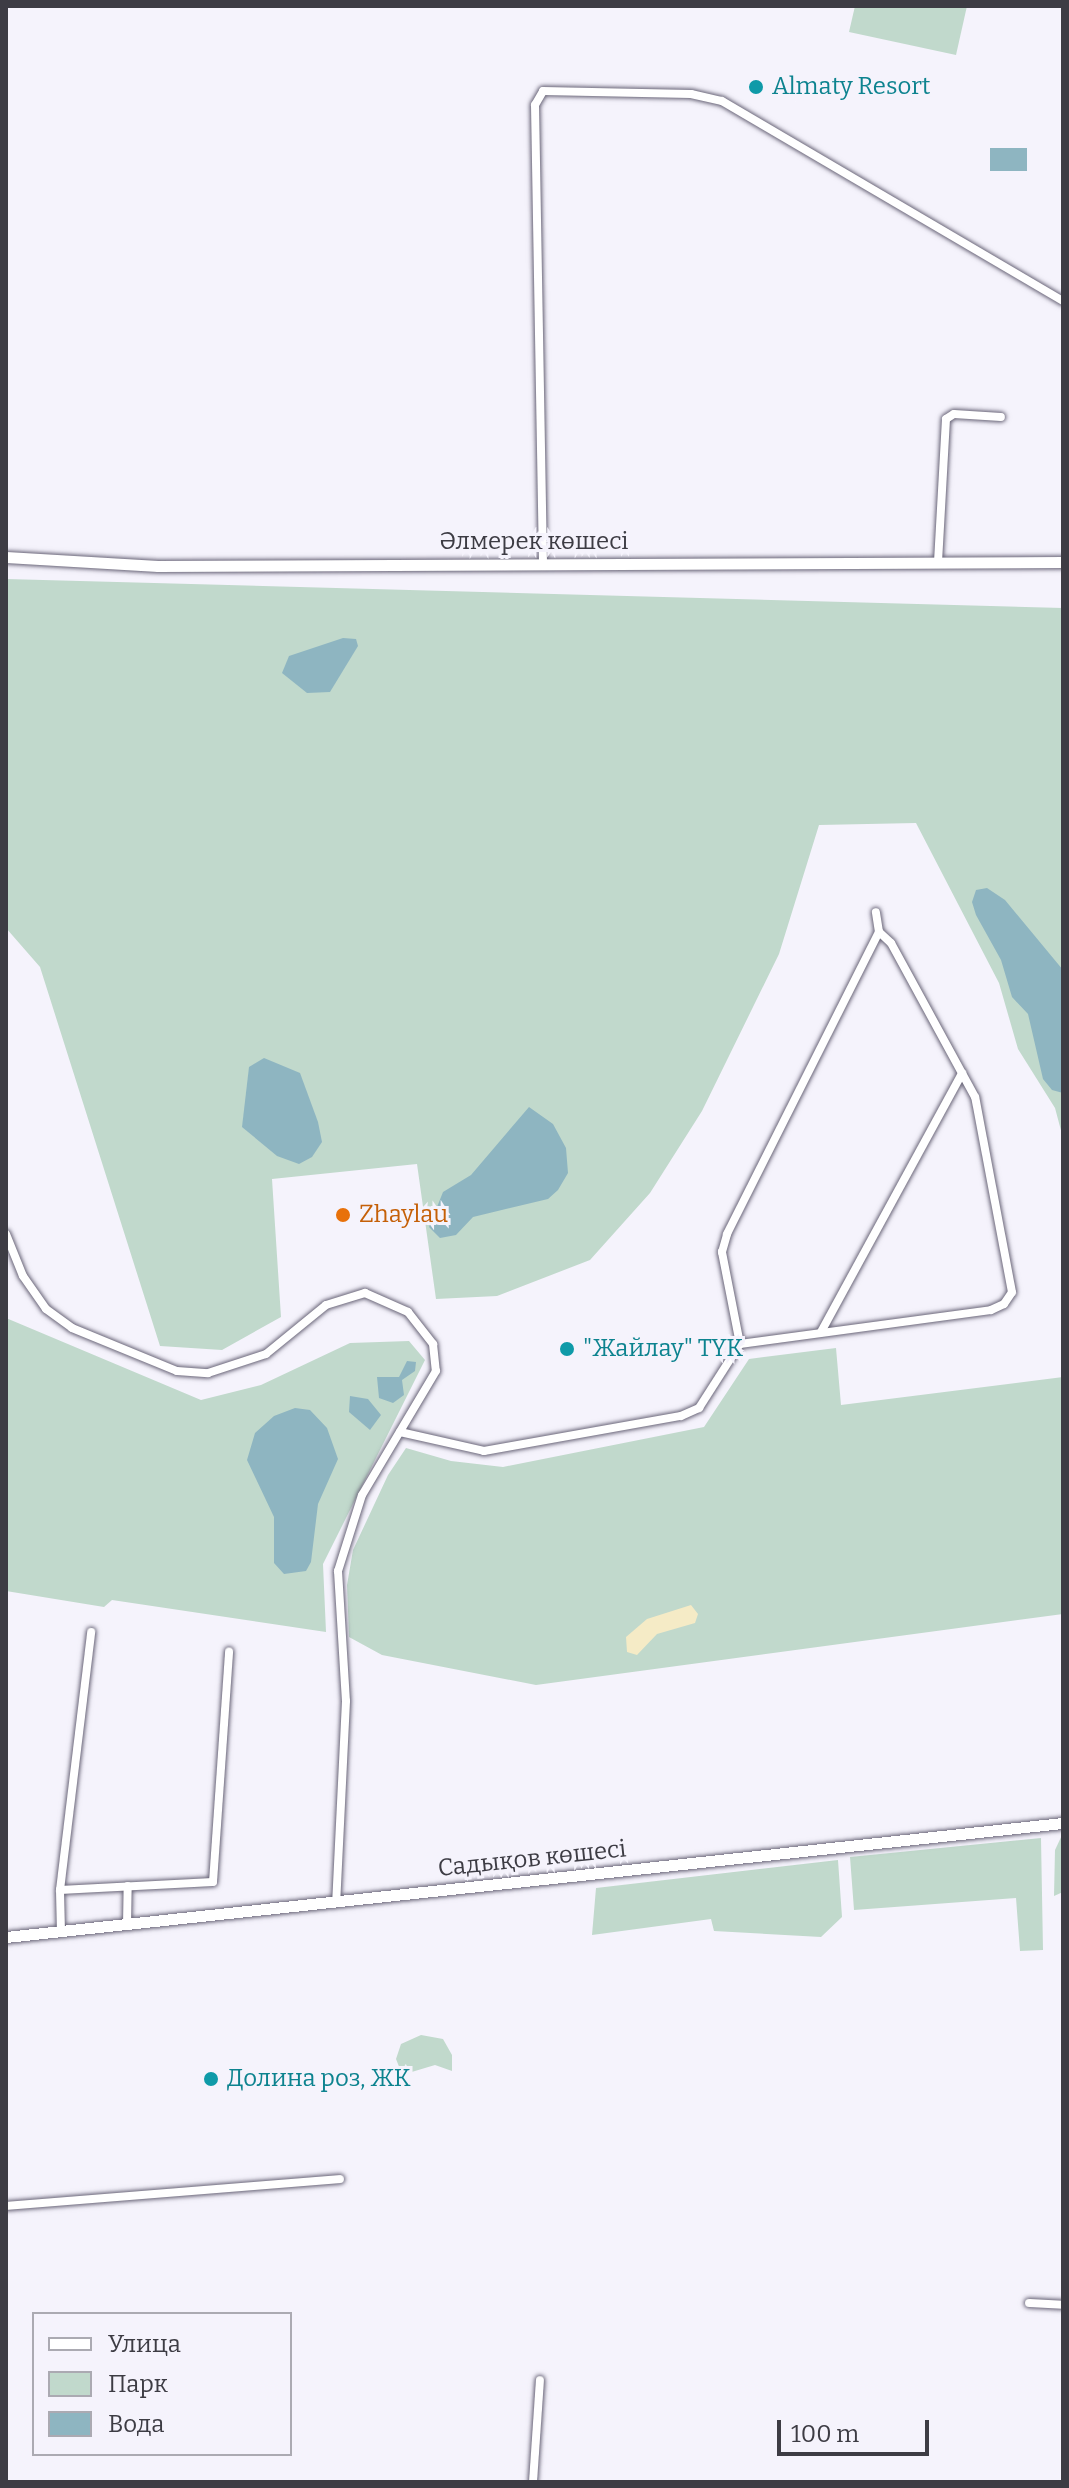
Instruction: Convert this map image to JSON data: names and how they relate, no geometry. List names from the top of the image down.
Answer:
{
  "streets": {
    "street": ["Әлмерек көшесі", "Садықов көшесі"]
  },
  "places": [
    "Almaty Resort",
    "Zhaylau",
    "\"Жайлау\" ТҮК",
    "Долина роз, ЖК"
  ],
  "legend": ["Улица", "Парк", "Вода"],
  "scale_bar": "100 m"
}
